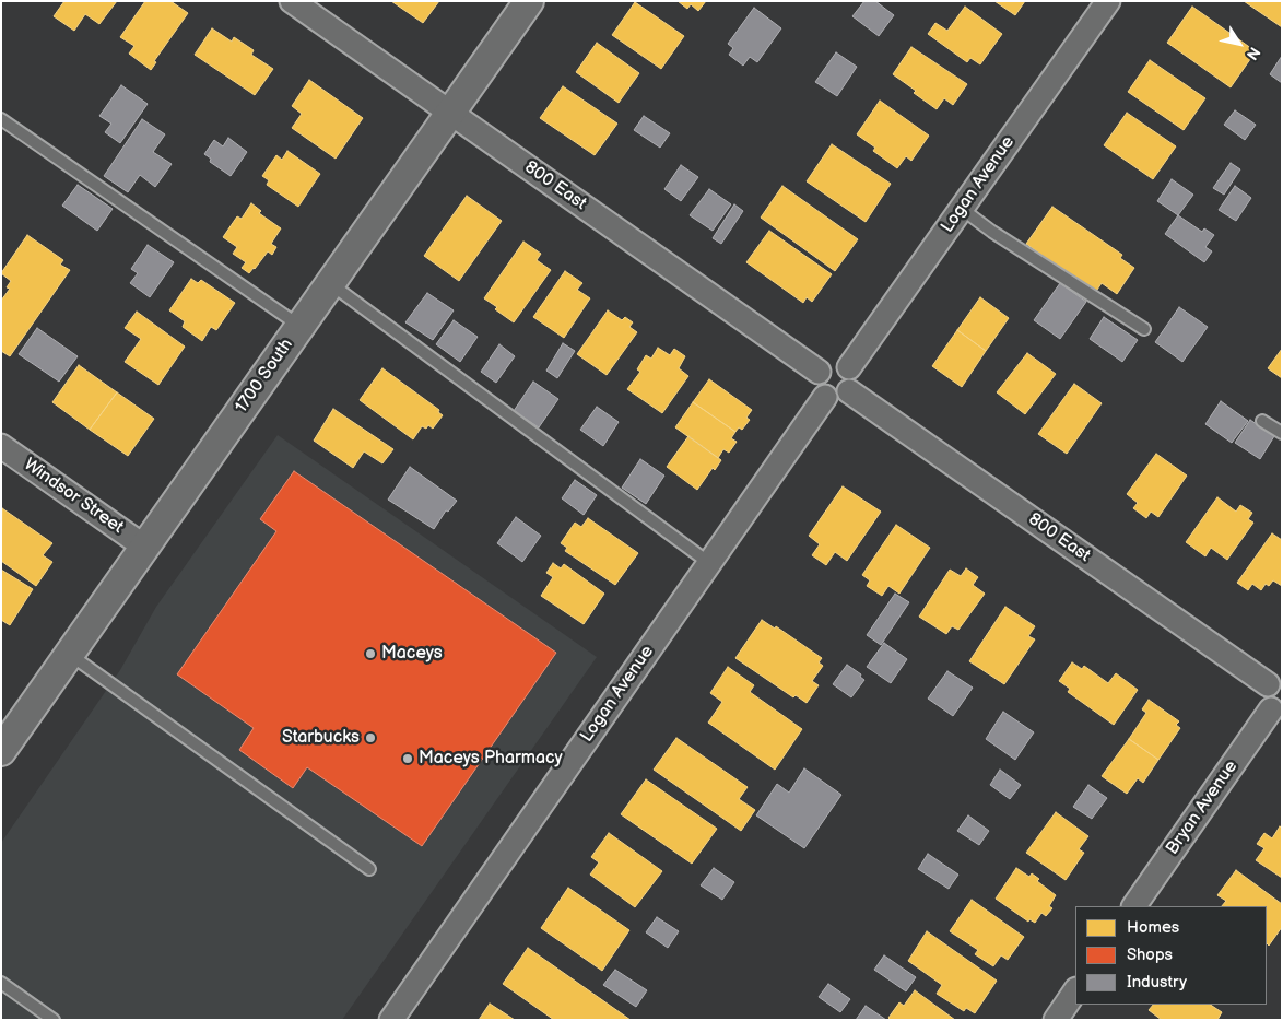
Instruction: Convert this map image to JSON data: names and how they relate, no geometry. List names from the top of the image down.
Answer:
{
  "streets": {
    "street": [
      "Logan Avenue",
      "800 East",
      "1700 South",
      "Windsor Street",
      "Bryan Avenue"
    ]
  },
  "crossings": [
    ["Logan Avenue", "800 East"],
    ["800 East", "1700 South"],
    ["1700 South", "Windsor Street"]
  ],
  "places": ["Maceys", "Starbucks", "Maceys Pharmacy"],
  "legend": ["Homes", "Shops", "Industry"],
  "north": "bottom right"
}
